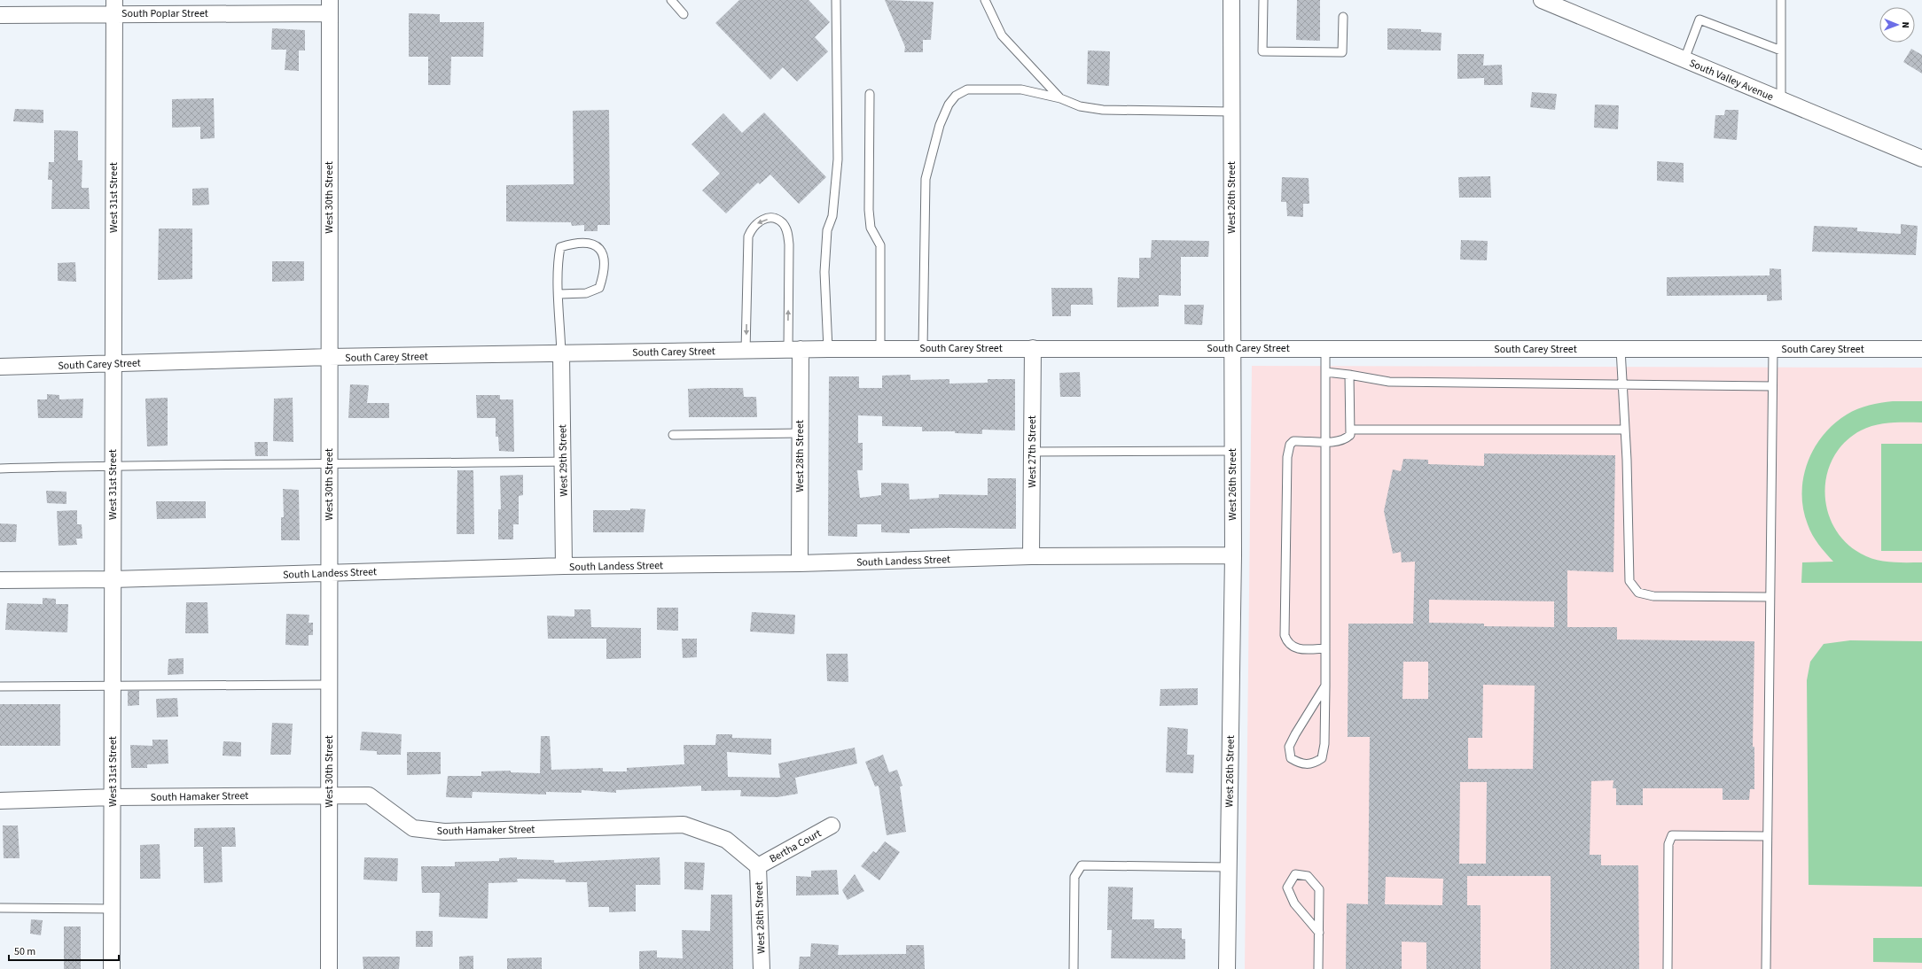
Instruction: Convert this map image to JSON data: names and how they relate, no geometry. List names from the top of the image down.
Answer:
{
  "streets": {
    "street": [
      "South Poplar Street",
      "South Valley Avenue",
      "West 31st Street",
      "West 30th Street",
      "West 26th Street",
      "South Carey Street",
      "West 27th Street",
      "West 28th Street",
      "West 29th Street",
      "South Landess Street",
      "South Hamaker Street",
      "Bertha Court"
    ]
  },
  "crossings": [
    ["South Poplar Street", "West 31st Street"],
    ["South Poplar Street", "West 30th Street"],
    ["West 31st Street", "South Carey Street"],
    ["West 31st Street", "South Landess Street"],
    ["West 31st Street", "South Hamaker Street"],
    ["West 30th Street", "South Carey Street"],
    ["West 30th Street", "South Landess Street"],
    ["West 30th Street", "South Hamaker Street"],
    ["West 26th Street", "South Carey Street"],
    ["West 26th Street", "South Landess Street"],
    ["South Carey Street", "West 27th Street"],
    ["South Carey Street", "West 28th Street"],
    ["South Carey Street", "West 29th Street"],
    ["West 27th Street", "South Landess Street"],
    ["West 28th Street", "South Landess Street"],
    ["West 28th Street", "South Hamaker Street"],
    ["West 28th Street", "Bertha Court"],
    ["West 29th Street", "South Landess Street"],
    ["South Hamaker Street", "Bertha Court"]
  ],
  "scale_bar": "50 m",
  "north": "right"
}
